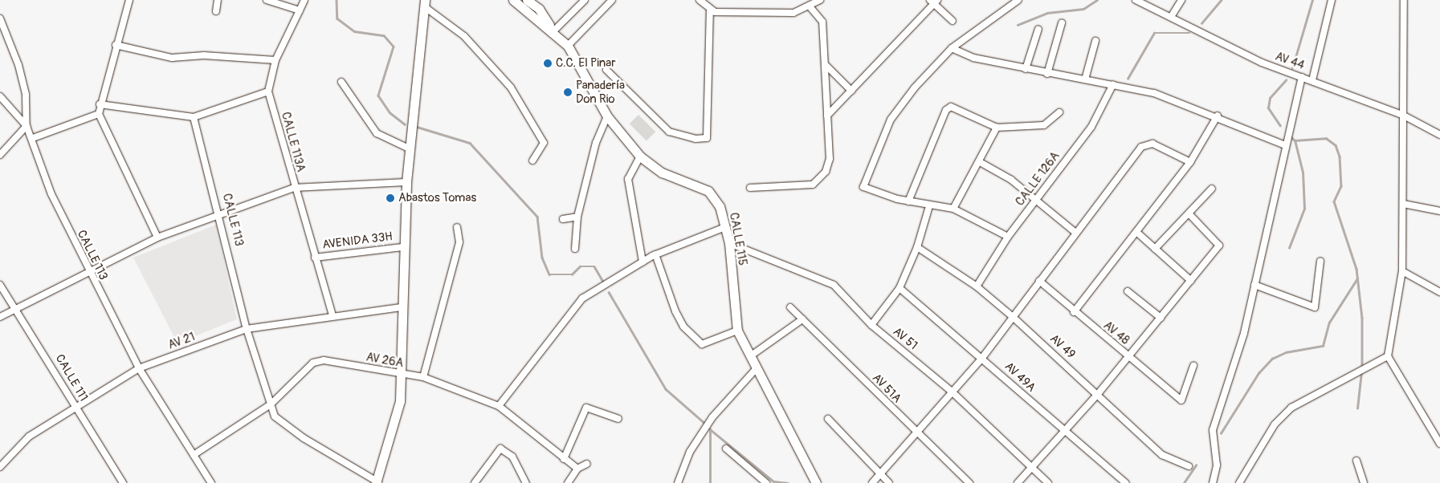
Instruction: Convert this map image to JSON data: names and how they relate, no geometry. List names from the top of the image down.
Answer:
{
  "streets": {
    "main road": ["CALLE 115"],
    "street": [
      "AV 44",
      "CALLE 113A",
      "CALLE 126A",
      "CALLE 113",
      "AVENIDA 33H",
      "AV 48",
      "AV 51",
      "AV 21",
      "AV 49",
      "AV 26A",
      "AV 49A",
      "CALLE 111",
      "AV 51A"
    ]
  },
  "crossings": [
    ["CALLE 113A", "AVENIDA 33H"],
    ["CALLE 113A", "AV 21"],
    ["CALLE 126A", "AV 49"],
    ["CALLE 113", "AV 21"],
    ["CALLE 113", "AV 26A"],
    ["CALLE 115", "AV 51"],
    ["AV 21", "CALLE 111"]
  ],
  "places": ["C.C. El Pinar", "Panadería Don Rio", "Abastos Tomas"]
}
